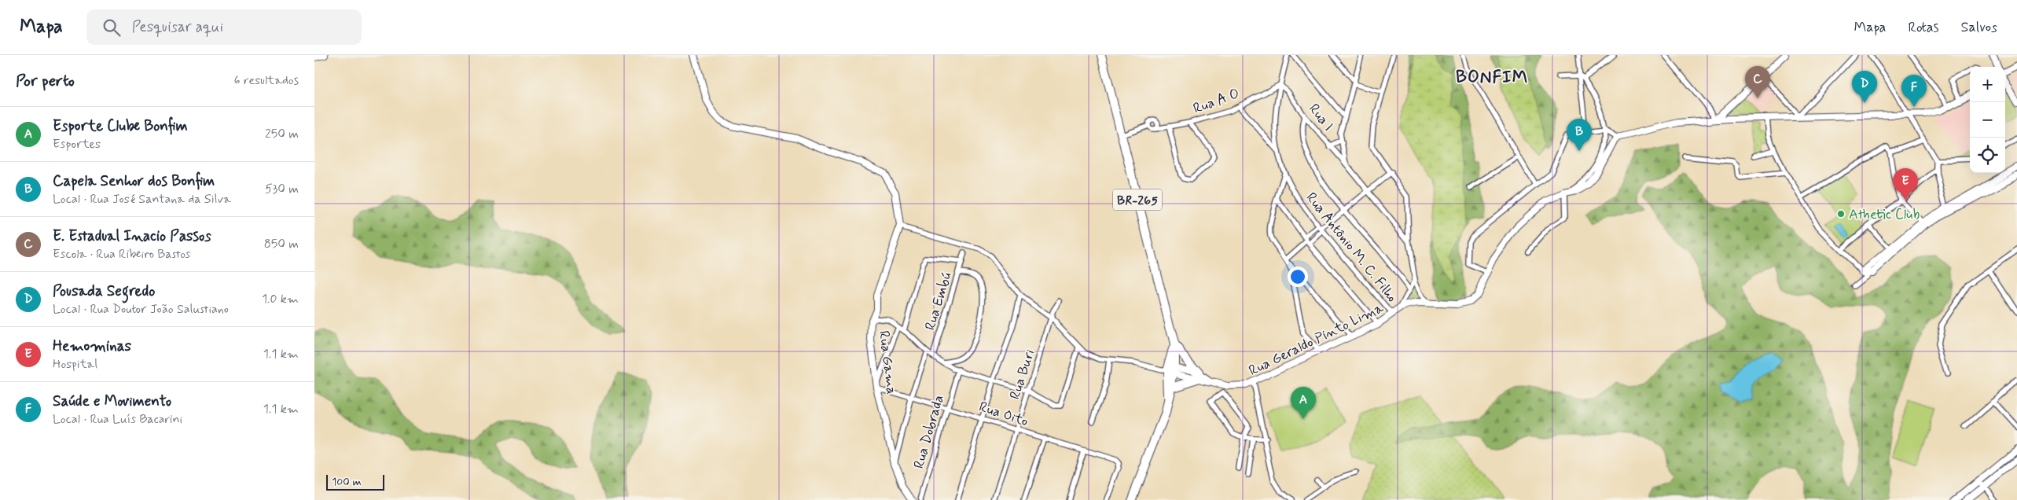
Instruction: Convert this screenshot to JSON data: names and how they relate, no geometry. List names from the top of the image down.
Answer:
{
  "streets": {
    "highway": ["BR-265"],
    "street": [
      "Rua A O",
      "Rua I",
      "Rua Antônio M. C. Filho",
      "Rua Embú",
      "Rua Geraldo Pinto Lima",
      "Rua Gama",
      "Rua Buri",
      "Rua Oito",
      "Rua Dobrada"
    ]
  },
  "crossings": [
    ["Rua A O", "Rua I"],
    ["Rua A O", "Rua Antônio M. C. Filho"],
    ["Rua I", "Rua Antônio M. C. Filho"],
    ["BR-265", "Rua Geraldo Pinto Lima"],
    ["Rua Antônio M. C. Filho", "Rua Geraldo Pinto Lima"],
    ["Rua Gama", "Rua Oito"],
    ["Rua Buri", "Rua Oito"],
    ["Rua Oito", "Rua Dobrada"]
  ],
  "districts": ["BONFIM"],
  "places": ["Athetic Club"],
  "scale_bar": "100 m",
  "page": {
    "header": "Mapa",
    "search": "Pesquisar aqui",
    "nav": ["Mapa", "Rotas", "Salvos"],
    "heading": ["Por perto", "6 resultados"],
    "pins": [
      "C",
      "D",
      "F",
      "B",
      "E",
      "A"
    ],
    "map_buttons": ["+", "−"],
    "list": [
      {
        "mark": "A",
        "name": "Esporte Clube Bonfim",
        "note": "Esportes",
        "value": "250 m"
      },
      {
        "mark": "B",
        "name": "Capela Senhor dos Bonfim",
        "note": "Local · Rua José Santana da Silva",
        "value": "530 m"
      },
      {
        "mark": "C",
        "name": "E. Estadual Inacio Passos",
        "note": "Escola · Rua Ribeiro Bastos",
        "value": "850 m"
      },
      {
        "mark": "D",
        "name": "Pousada Segredo",
        "note": "Local · Rua Doutor João Salustiano",
        "value": "1.0 km"
      },
      {
        "mark": "E",
        "name": "Hemominas",
        "note": "Hospital",
        "value": "1.1 km"
      },
      {
        "mark": "F",
        "name": "Saúde e Movimento",
        "note": "Local · Rua Luís Bacarini",
        "value": "1.1 km"
      }
    ],
    "scale": "100 m"
  }
}
